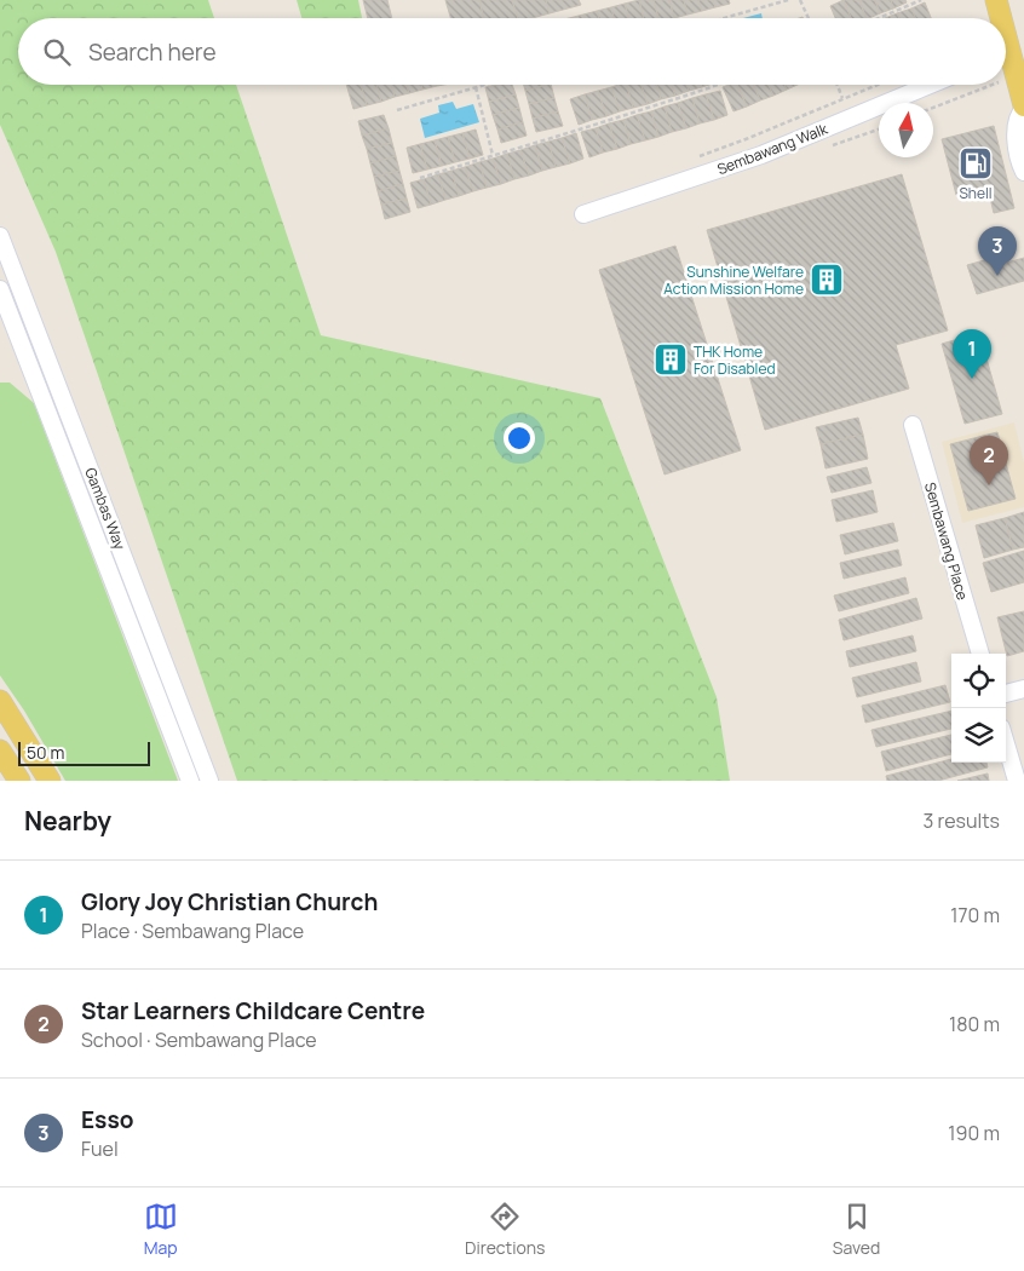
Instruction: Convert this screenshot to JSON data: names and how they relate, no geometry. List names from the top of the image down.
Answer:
{
  "streets": {
    "street": ["Sembawang Walk", "Gambas Way", "Sembawang Place"]
  },
  "places": {
    "fuel station": ["Shell"],
    "building": ["Sunshine Welfare Action Mission Home", "THK Home For Disabled"]
  },
  "scale_bar": "50 m",
  "north": "top",
  "page": {
    "search": "Search here",
    "pins": ["3", "1", "2"],
    "scale": "50 m",
    "heading": ["Nearby", "3 results"],
    "list": [
      {
        "mark": "1",
        "name": "Glory Joy Christian Church",
        "note": "Place · Sembawang Place",
        "value": "170 m"
      },
      {
        "mark": "2",
        "name": "Star Learners Childcare Centre",
        "note": "School · Sembawang Place",
        "value": "180 m"
      },
      {
        "mark": "3",
        "name": "Esso",
        "note": "Fuel",
        "value": "190 m"
      }
    ],
    "nav": ["Map", "Directions", "Saved"]
  }
}
